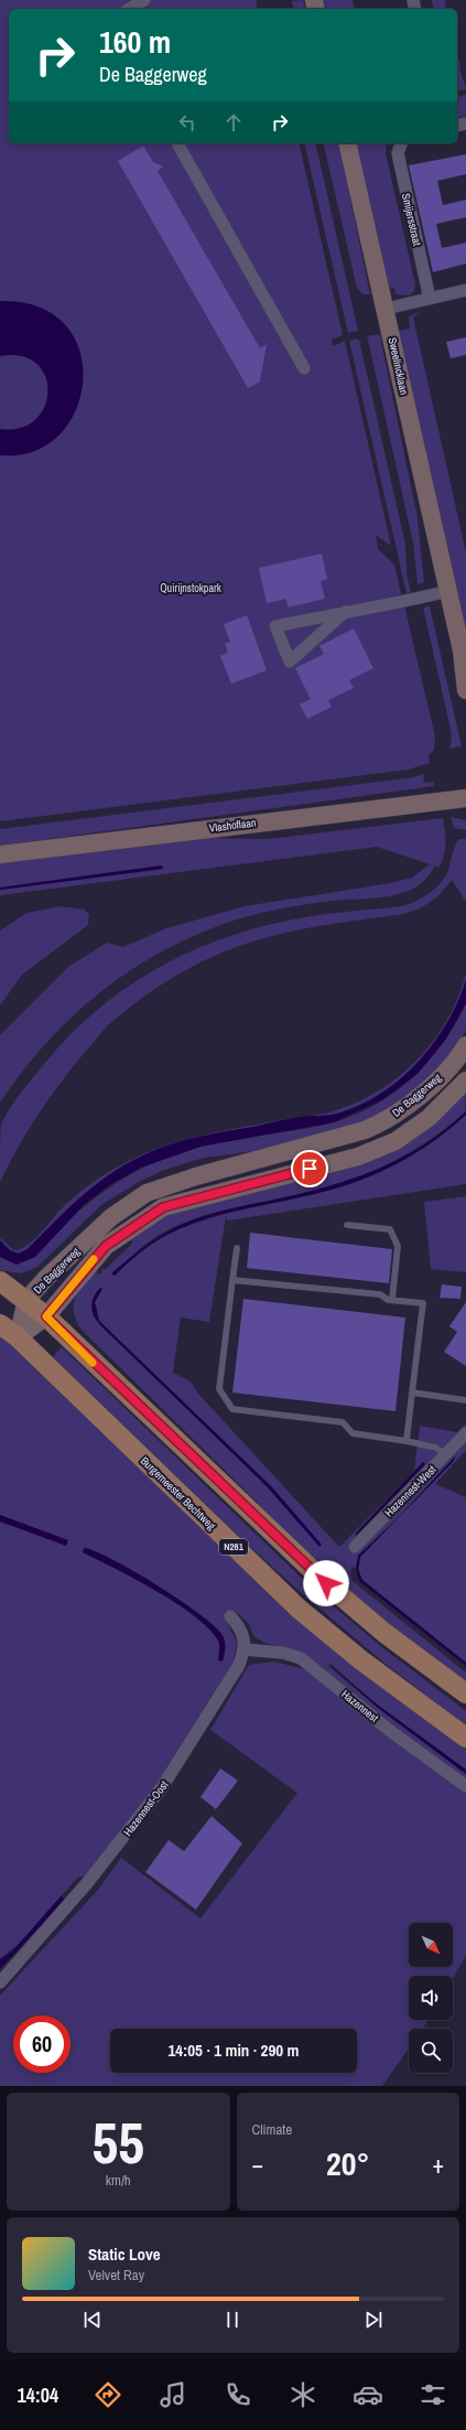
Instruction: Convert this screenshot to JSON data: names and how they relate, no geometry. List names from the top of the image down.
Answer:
{
  "streets": {
    "main road": ["Burgemeester Bechtweg", "N261"],
    "street": [
      "Smijersstraat",
      "Sweelincklaan",
      "Vlashoflaan",
      "De Baggerweg",
      "Hazennest-West",
      "Hazennest",
      "Hazennest-Oost"
    ]
  },
  "crossings": [
    ["De Baggerweg", "Burgemeester Bechtweg"],
    ["Hazennest", "Hazennest-Oost"]
  ],
  "parks": ["Quirijnstokpark"],
  "north": "bottom right",
  "page": {
    "turn": ["160 m", "De Baggerweg"],
    "limit": "60",
    "trip": "14:05 · 1 min · 290 m",
    "tile": [
      ["55", "km/h"],
      "Climate"
    ],
    "heat": ["−", "20°", "+"],
    "song": ["Static Love", "Velvet Ray"],
    "tabs": "14:04"
  }
}
